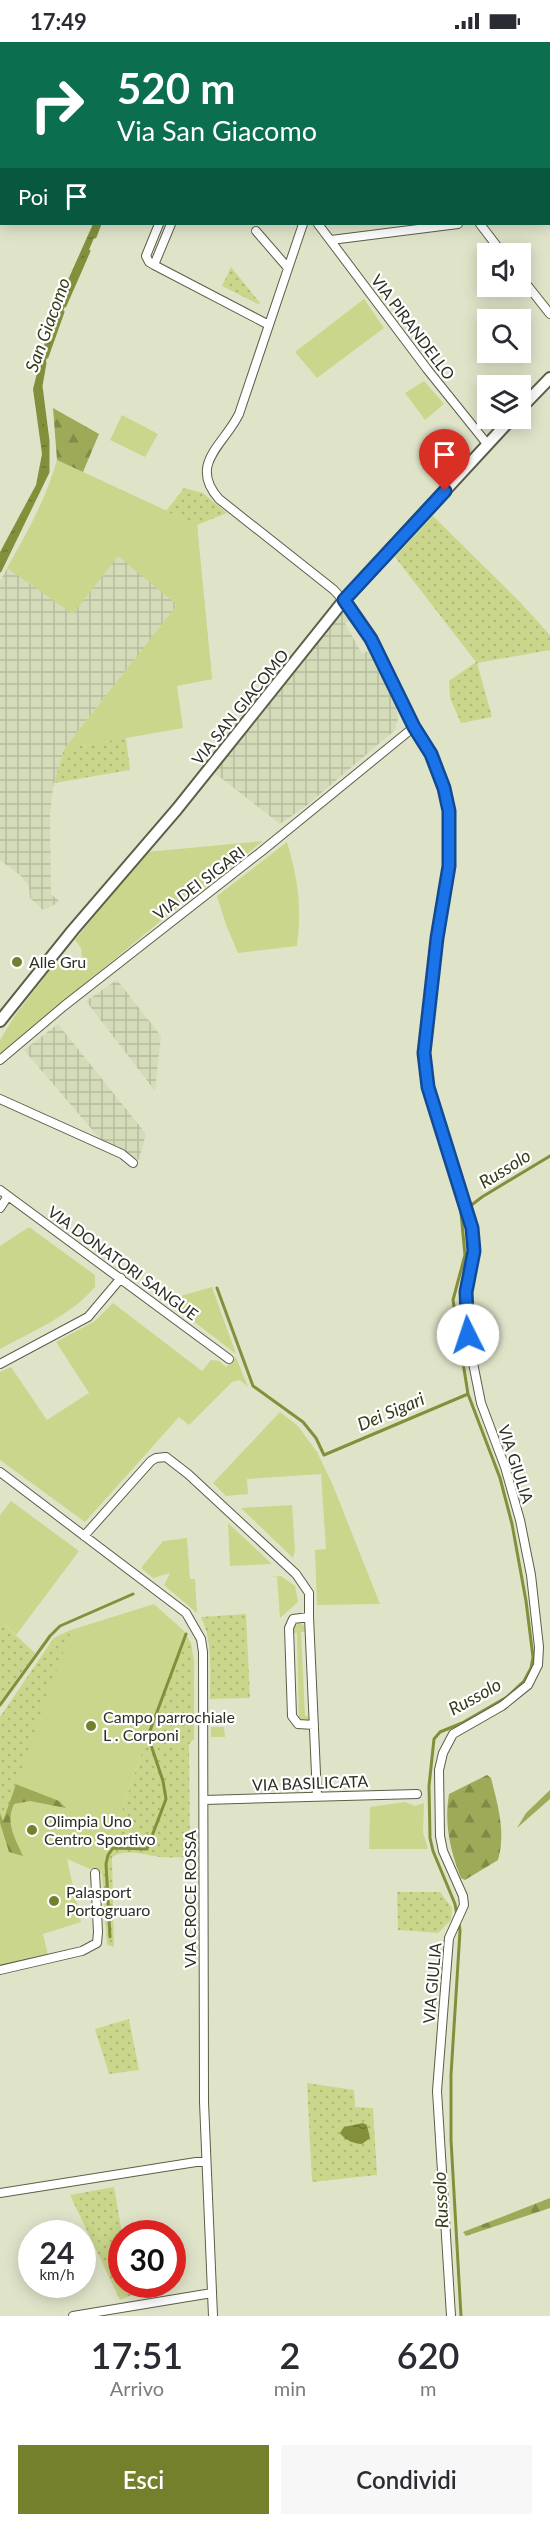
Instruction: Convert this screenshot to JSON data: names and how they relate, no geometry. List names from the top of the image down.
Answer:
{
  "streets": {
    "street": [
      "VIA PIRANDELLO",
      "VIA SAN GIACOMO",
      "VIA DEI SIGARI",
      "VIA DONATORI SANGUE",
      "VIA GIULIA",
      "VIA BASILICATA",
      "VIA CROCE ROSSA"
    ]
  },
  "crossings": [
    ["VIA PIRANDELLO", "VIA SAN GIACOMO"],
    ["VIA SAN GIACOMO", "VIA GIULIA"],
    ["VIA DEI SIGARI", "VIA GIULIA"],
    ["VIA BASILICATA", "VIA CROCE ROSSA"]
  ],
  "water": ["San Giacomo", "Russolo", "Dei Sigari"],
  "places": [
    "Alle Gru",
    "Campo parrochiale L . Corponi",
    "Olimpia Uno Centro Sportivo",
    "Palasport Portogruaro"
  ],
  "page": {
    "status": "17:49",
    "turn": ["520 m", "Via San Giacomo"],
    "then": "Poi",
    "speed": "24 km/h",
    "limit": "30",
    "eta": [
      "17:51",
      "Arrivo",
      "2",
      "min",
      "620",
      "m"
    ],
    "buttons": ["Esci", "Condividi"]
  }
}
